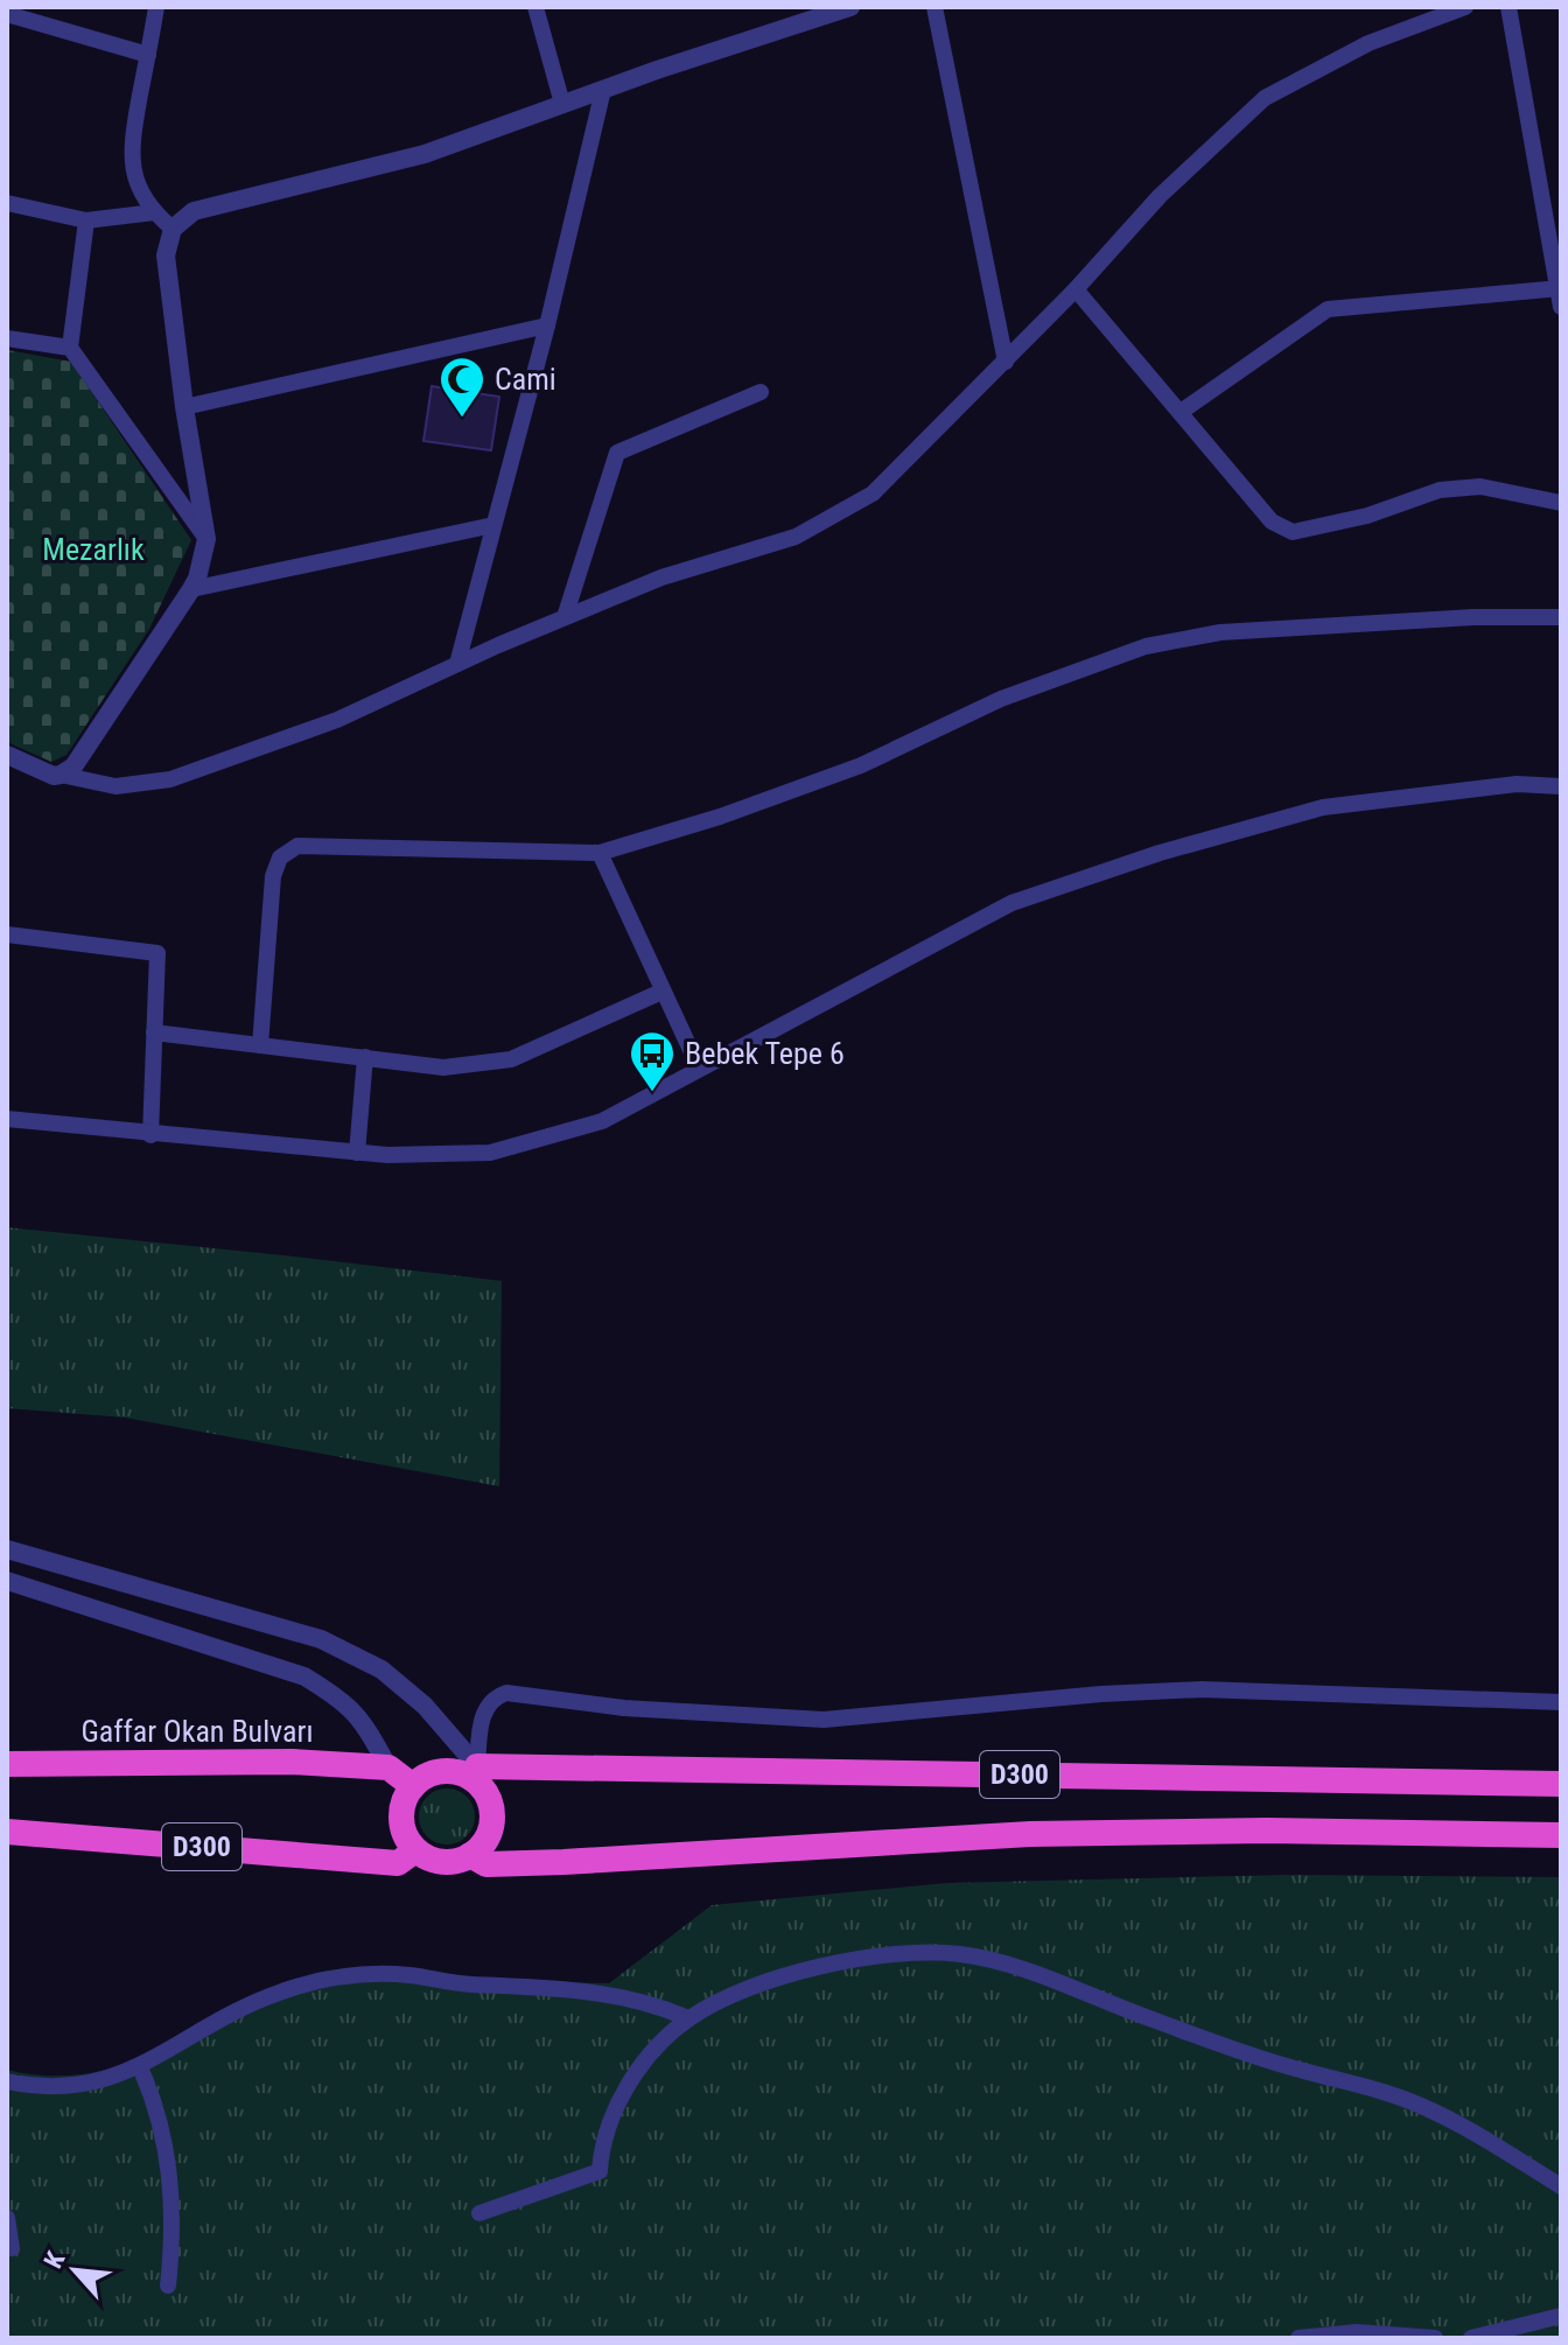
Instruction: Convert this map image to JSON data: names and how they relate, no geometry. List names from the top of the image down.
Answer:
{
  "streets": {
    "highway": ["Gaffar Okan Bulvarı", "D300"]
  },
  "parks": ["Mezarlık"],
  "places": {
    "mosque": ["Cami"],
    "bus stop": ["Bebek Tepe 6"]
  },
  "north": "top left"
}
